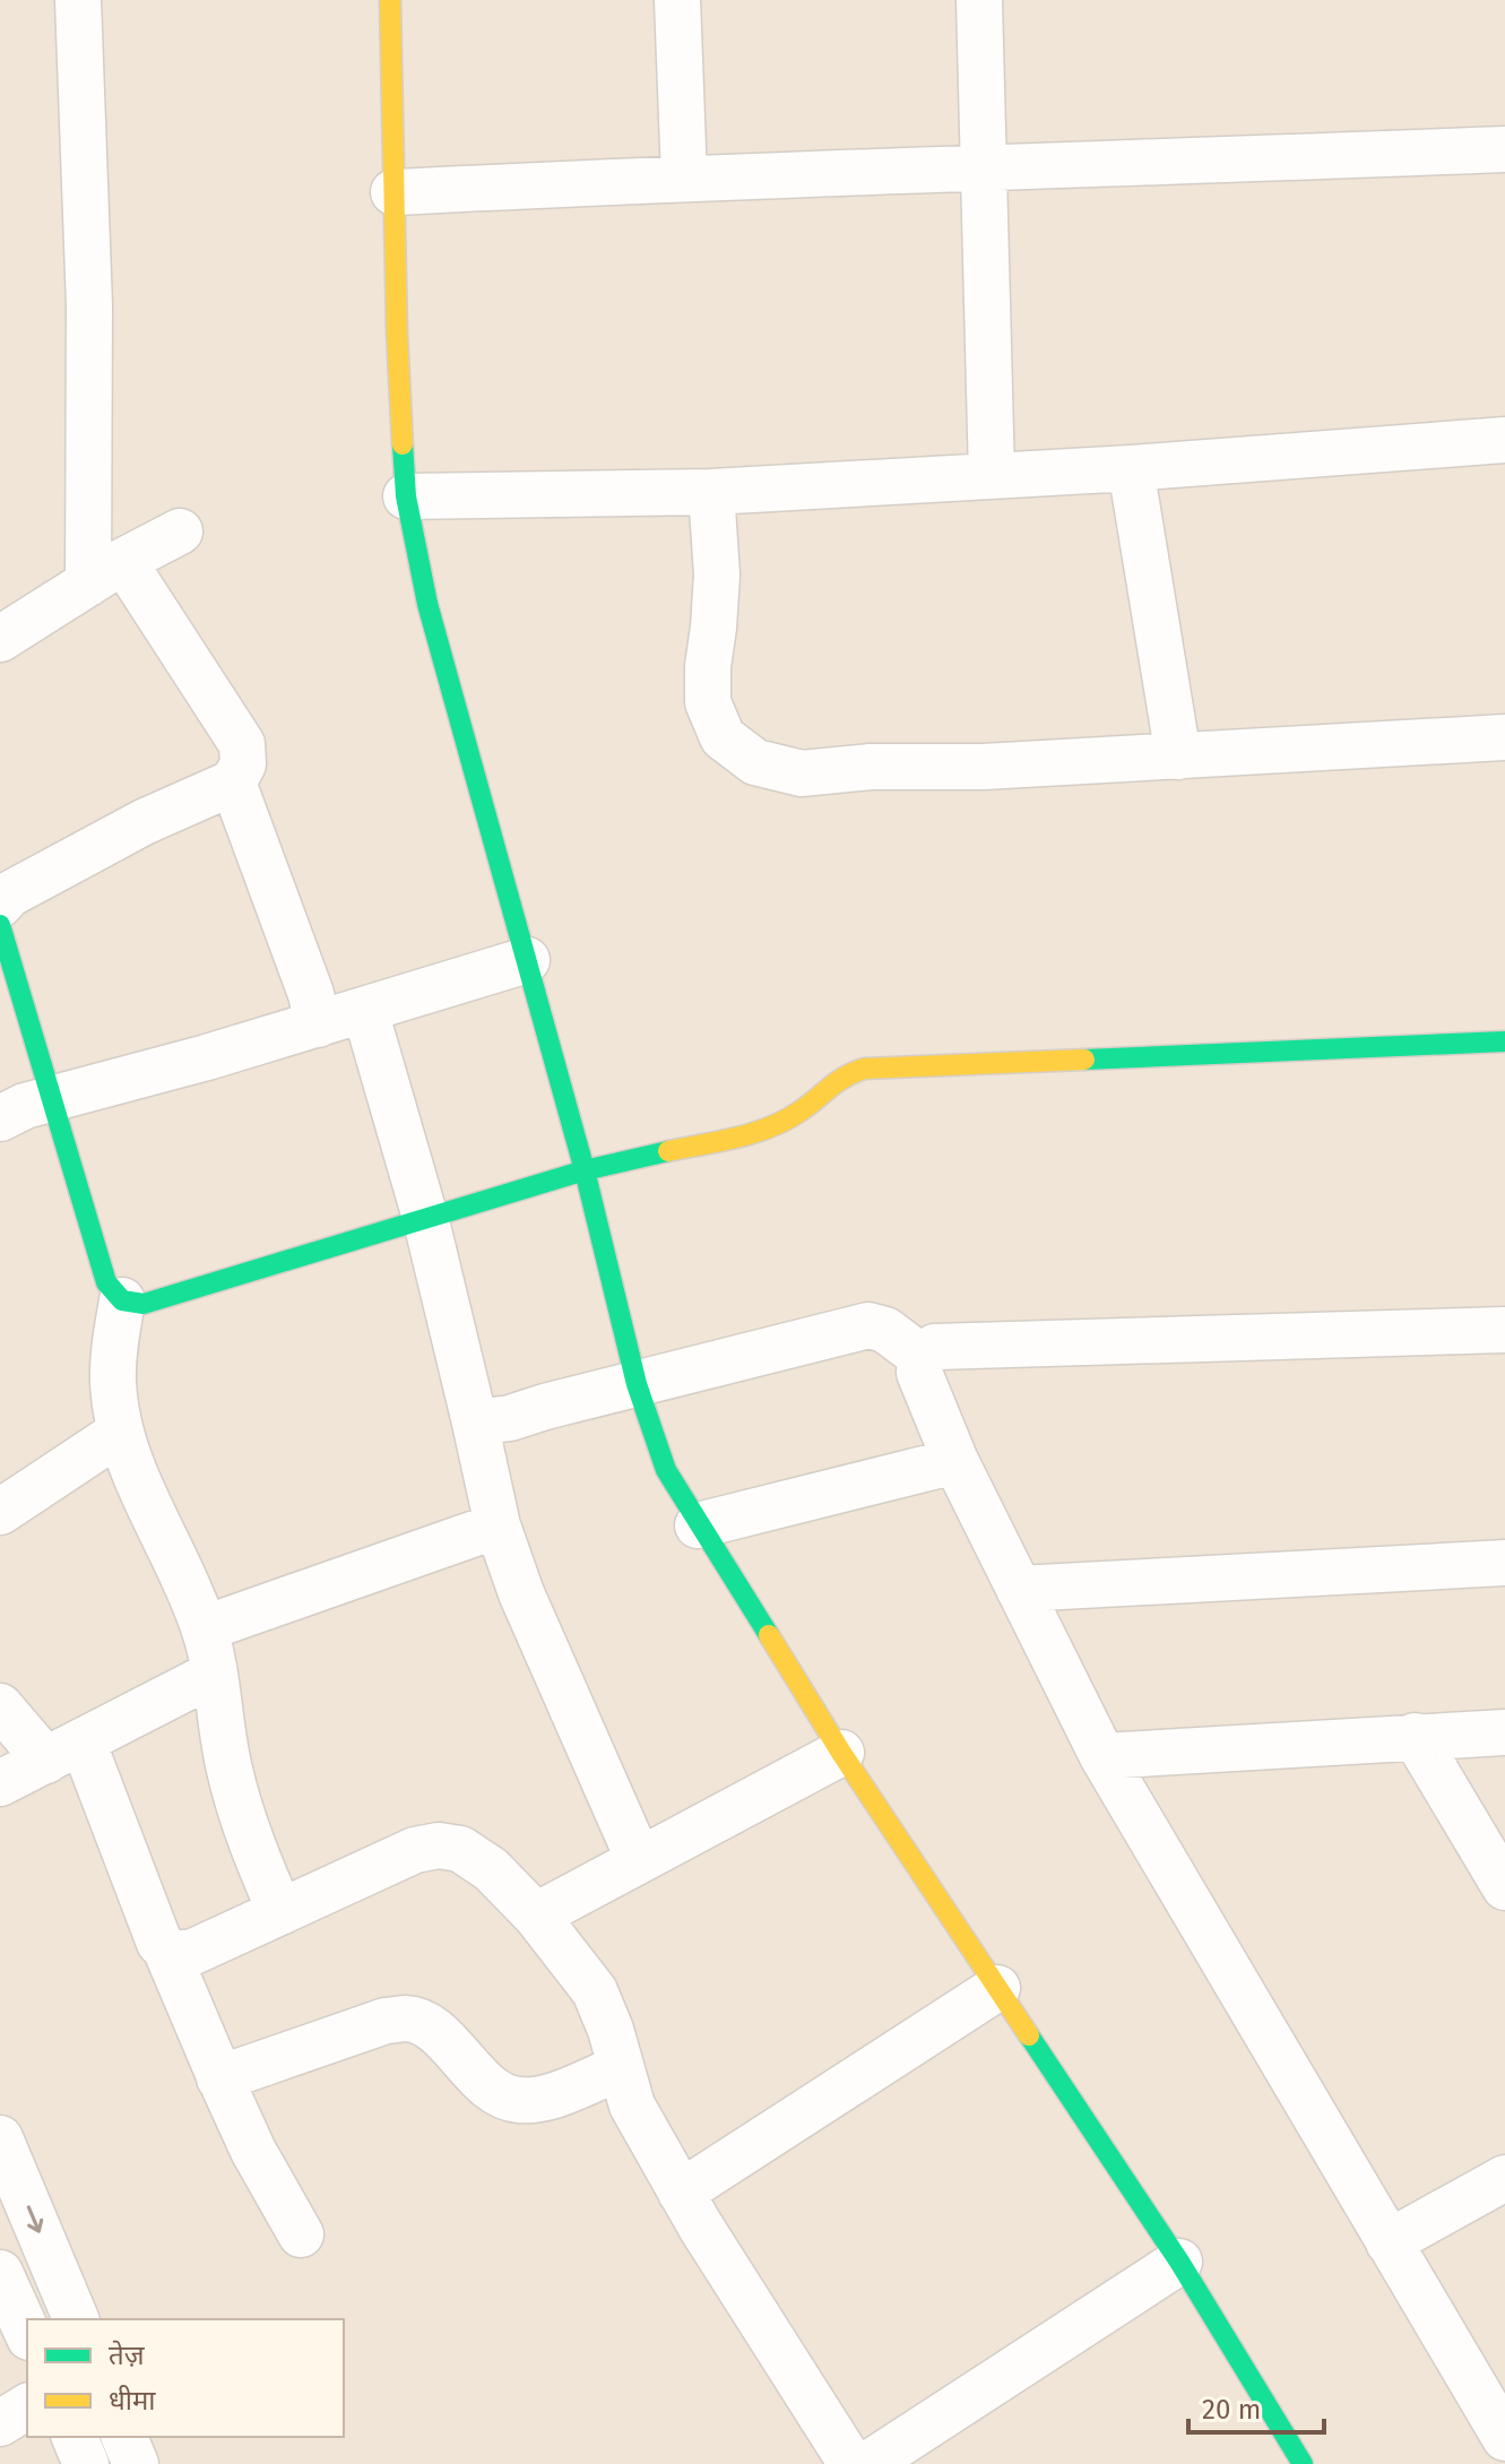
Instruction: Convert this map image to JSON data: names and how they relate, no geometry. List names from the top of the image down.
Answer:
{
  "legend": ["तेज़", "धीमा"],
  "scale_bar": "20 m"
}
